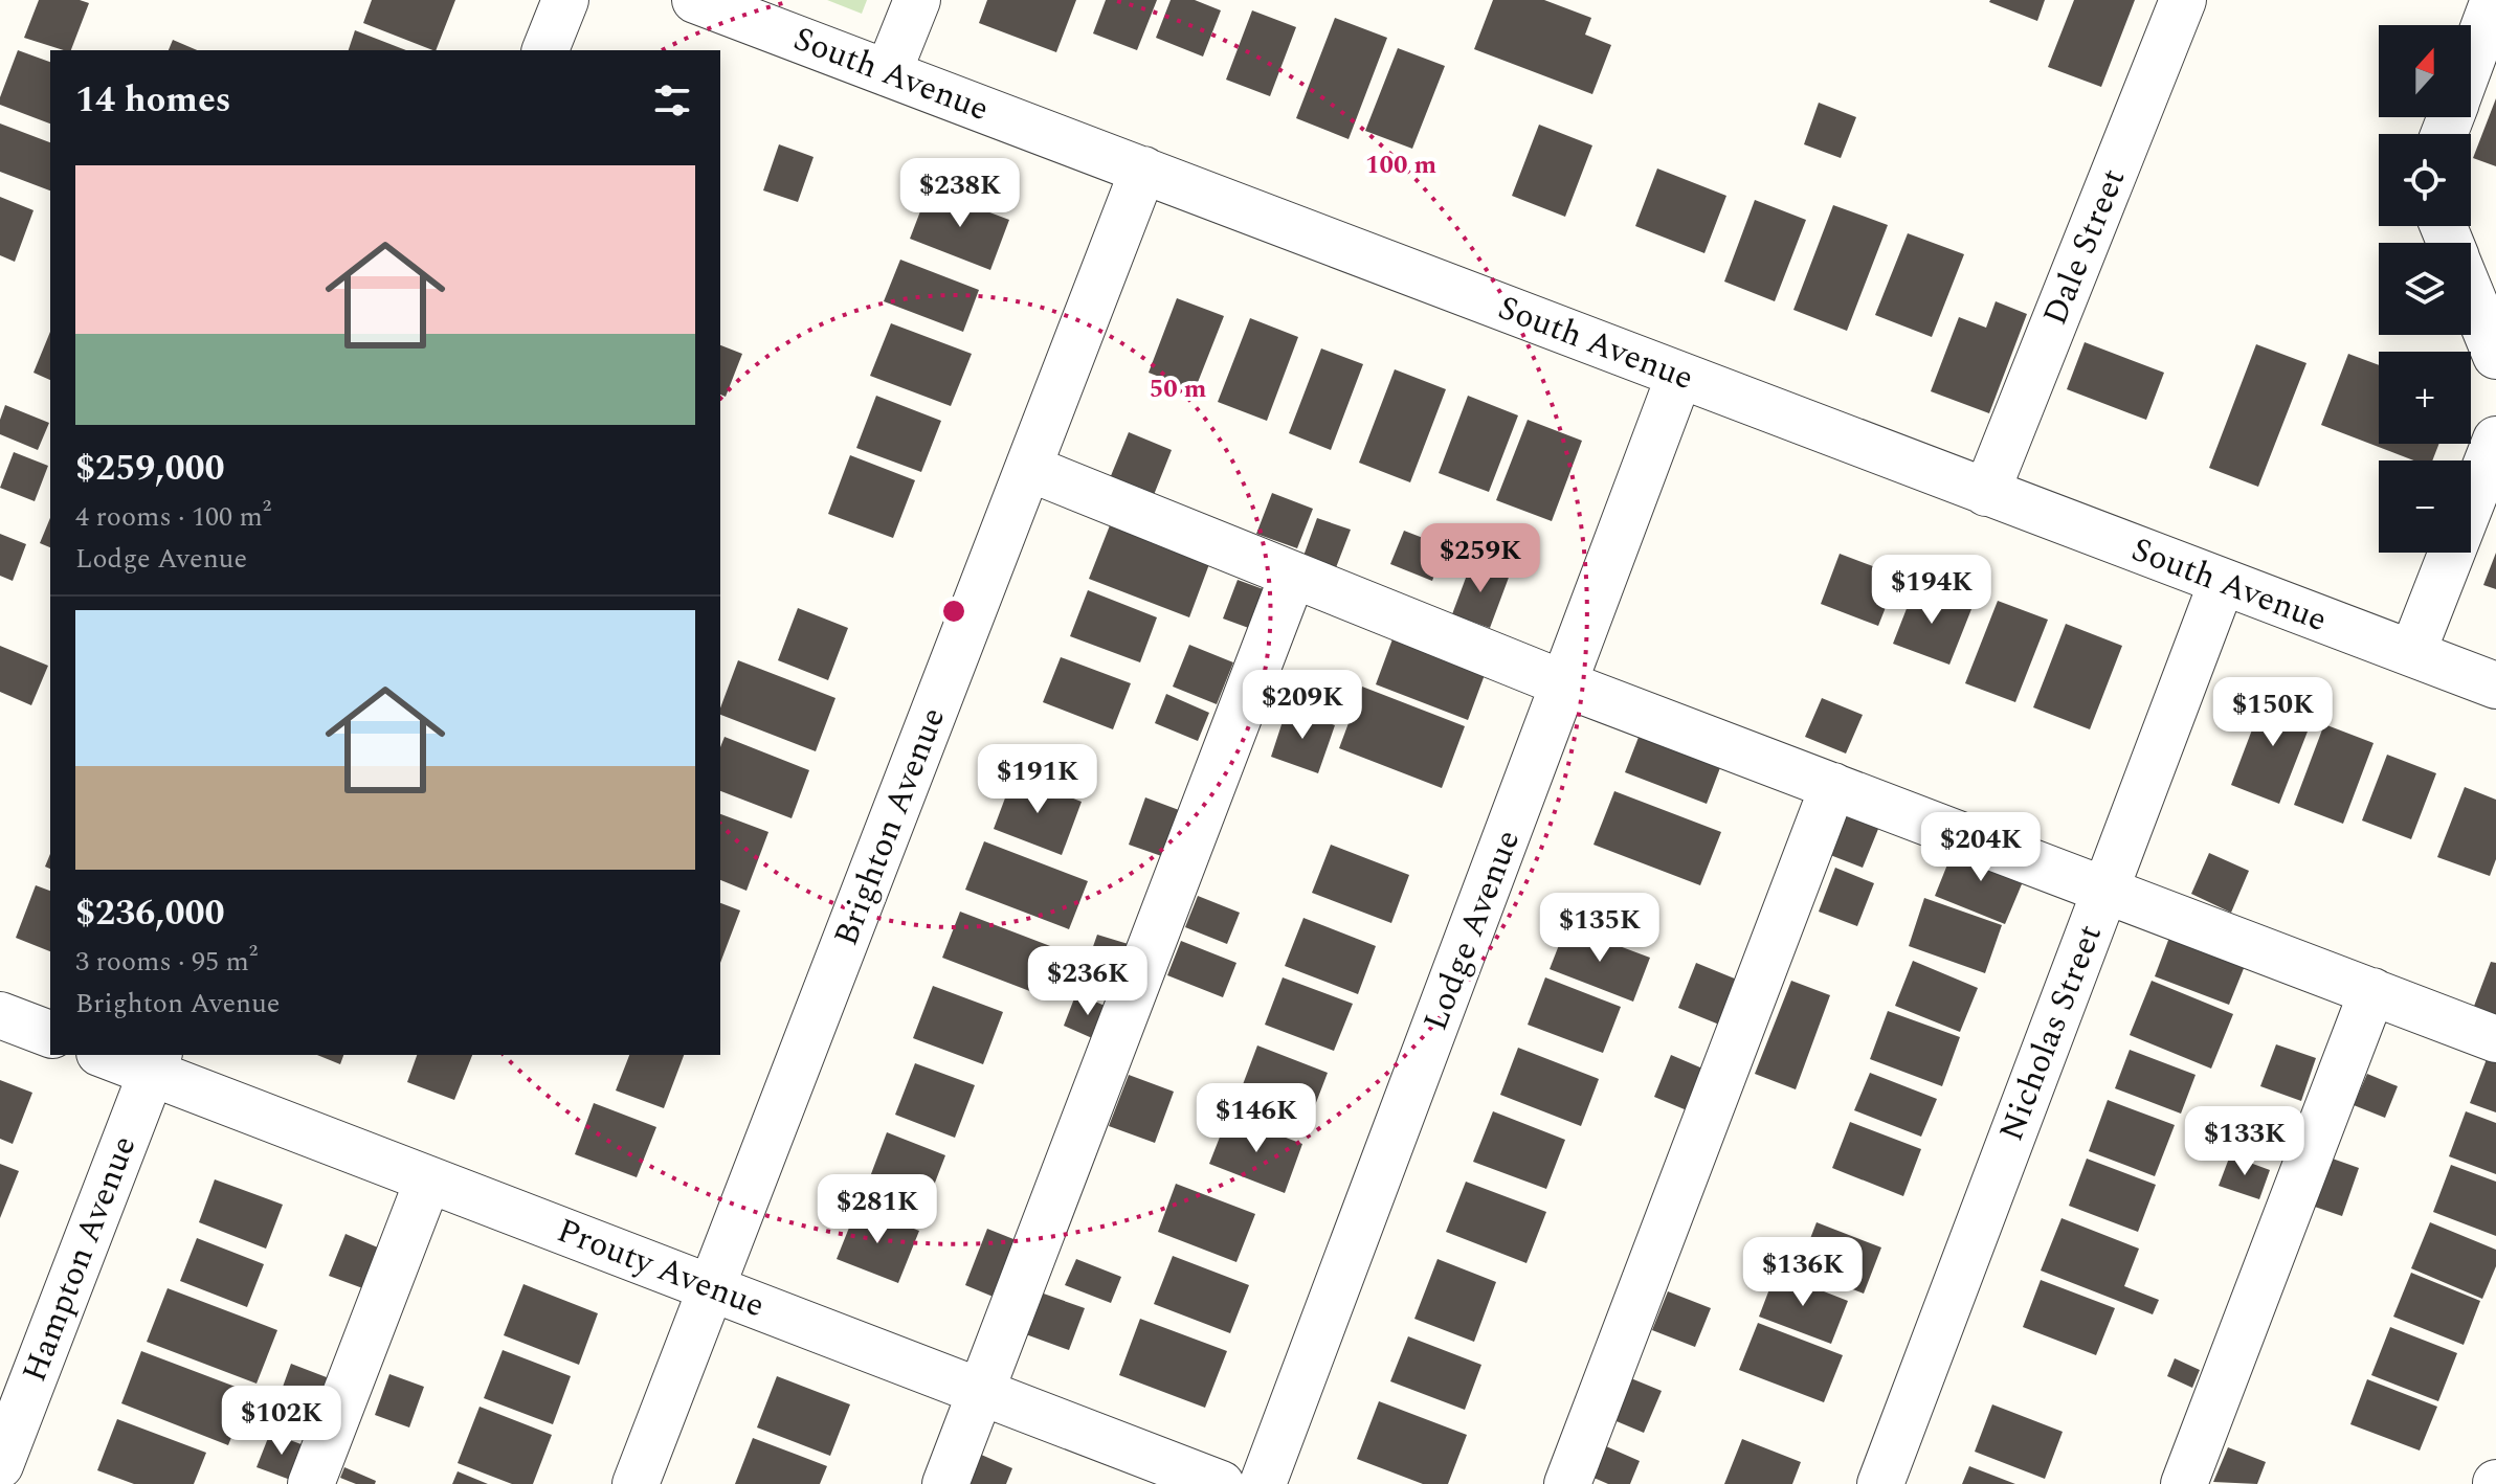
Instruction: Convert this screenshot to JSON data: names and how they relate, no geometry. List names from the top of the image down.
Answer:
{
  "streets": {
    "street": [
      "South Avenue",
      "Dale Street",
      "Brighton Avenue",
      "Lodge Avenue",
      "Nicholas Street",
      "Hampton Avenue",
      "Prouty Avenue"
    ]
  },
  "crossings": [
    ["South Avenue", "Dale Street"],
    ["South Avenue", "Brighton Avenue"],
    ["South Avenue", "Lodge Avenue"],
    ["South Avenue", "Nicholas Street"],
    ["Brighton Avenue", "Prouty Avenue"],
    ["Hampton Avenue", "Prouty Avenue"]
  ],
  "north": "top",
  "page": {
    "map_buttons": ["+", "−"],
    "heading": "14 homes",
    "list": [
      {
        "name": "$259,000",
        "note": "4 rooms · 100 m² · Lodge Avenue"
      },
      {
        "name": "$236,000",
        "note": "3 rooms · 95 m² · Brighton Avenue"
      }
    ],
    "price": [
      "$238K",
      "$259K",
      "$194K",
      "$209K",
      "$150K",
      "$191K",
      "$204K",
      "$135K",
      "$236K",
      "$146K",
      "$133K",
      "$281K",
      "$136K",
      "$102K"
    ]
  },
  "rings": ["100 m", "50 m"]
}
